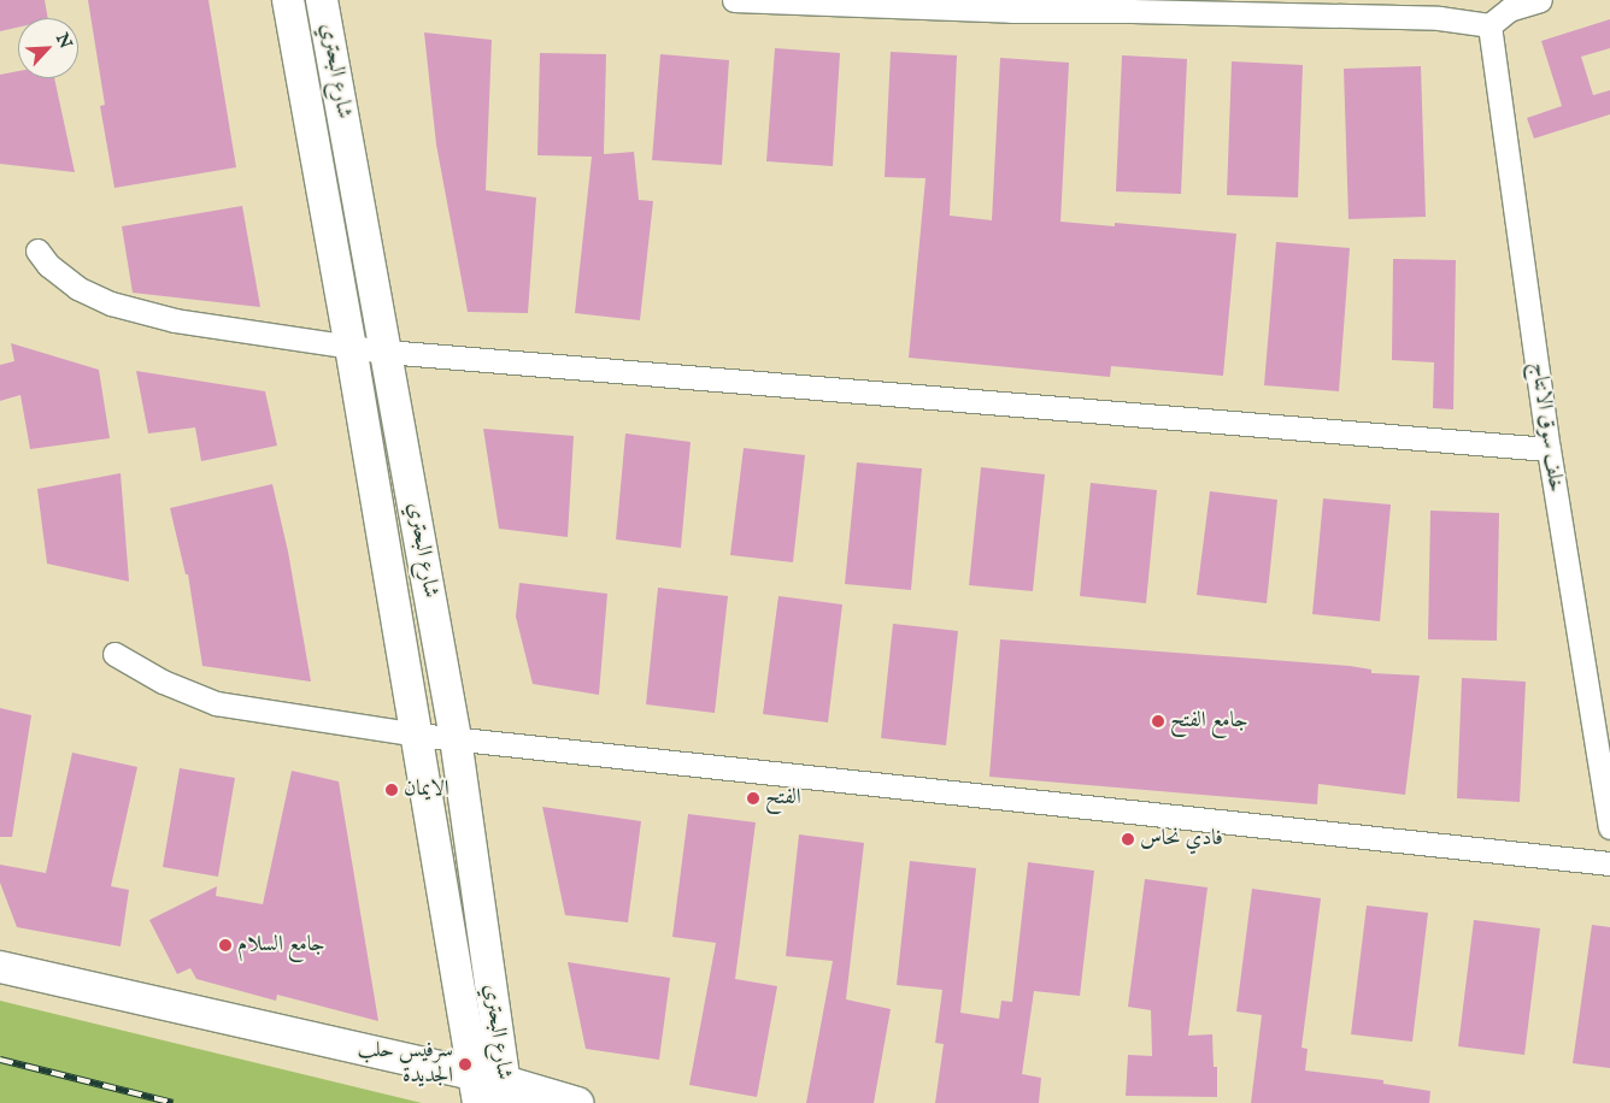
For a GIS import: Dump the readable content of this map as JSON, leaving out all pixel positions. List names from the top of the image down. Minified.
{"streets":{"main road":["شارع البحتري"],"street":["خلف سوق الانتاج"]},"places":["جامع الفتح","الايمان","الفتح","فادي نحاس","جامع السلام","سرفيس حلب الجديدة"],"north":"top right"}
